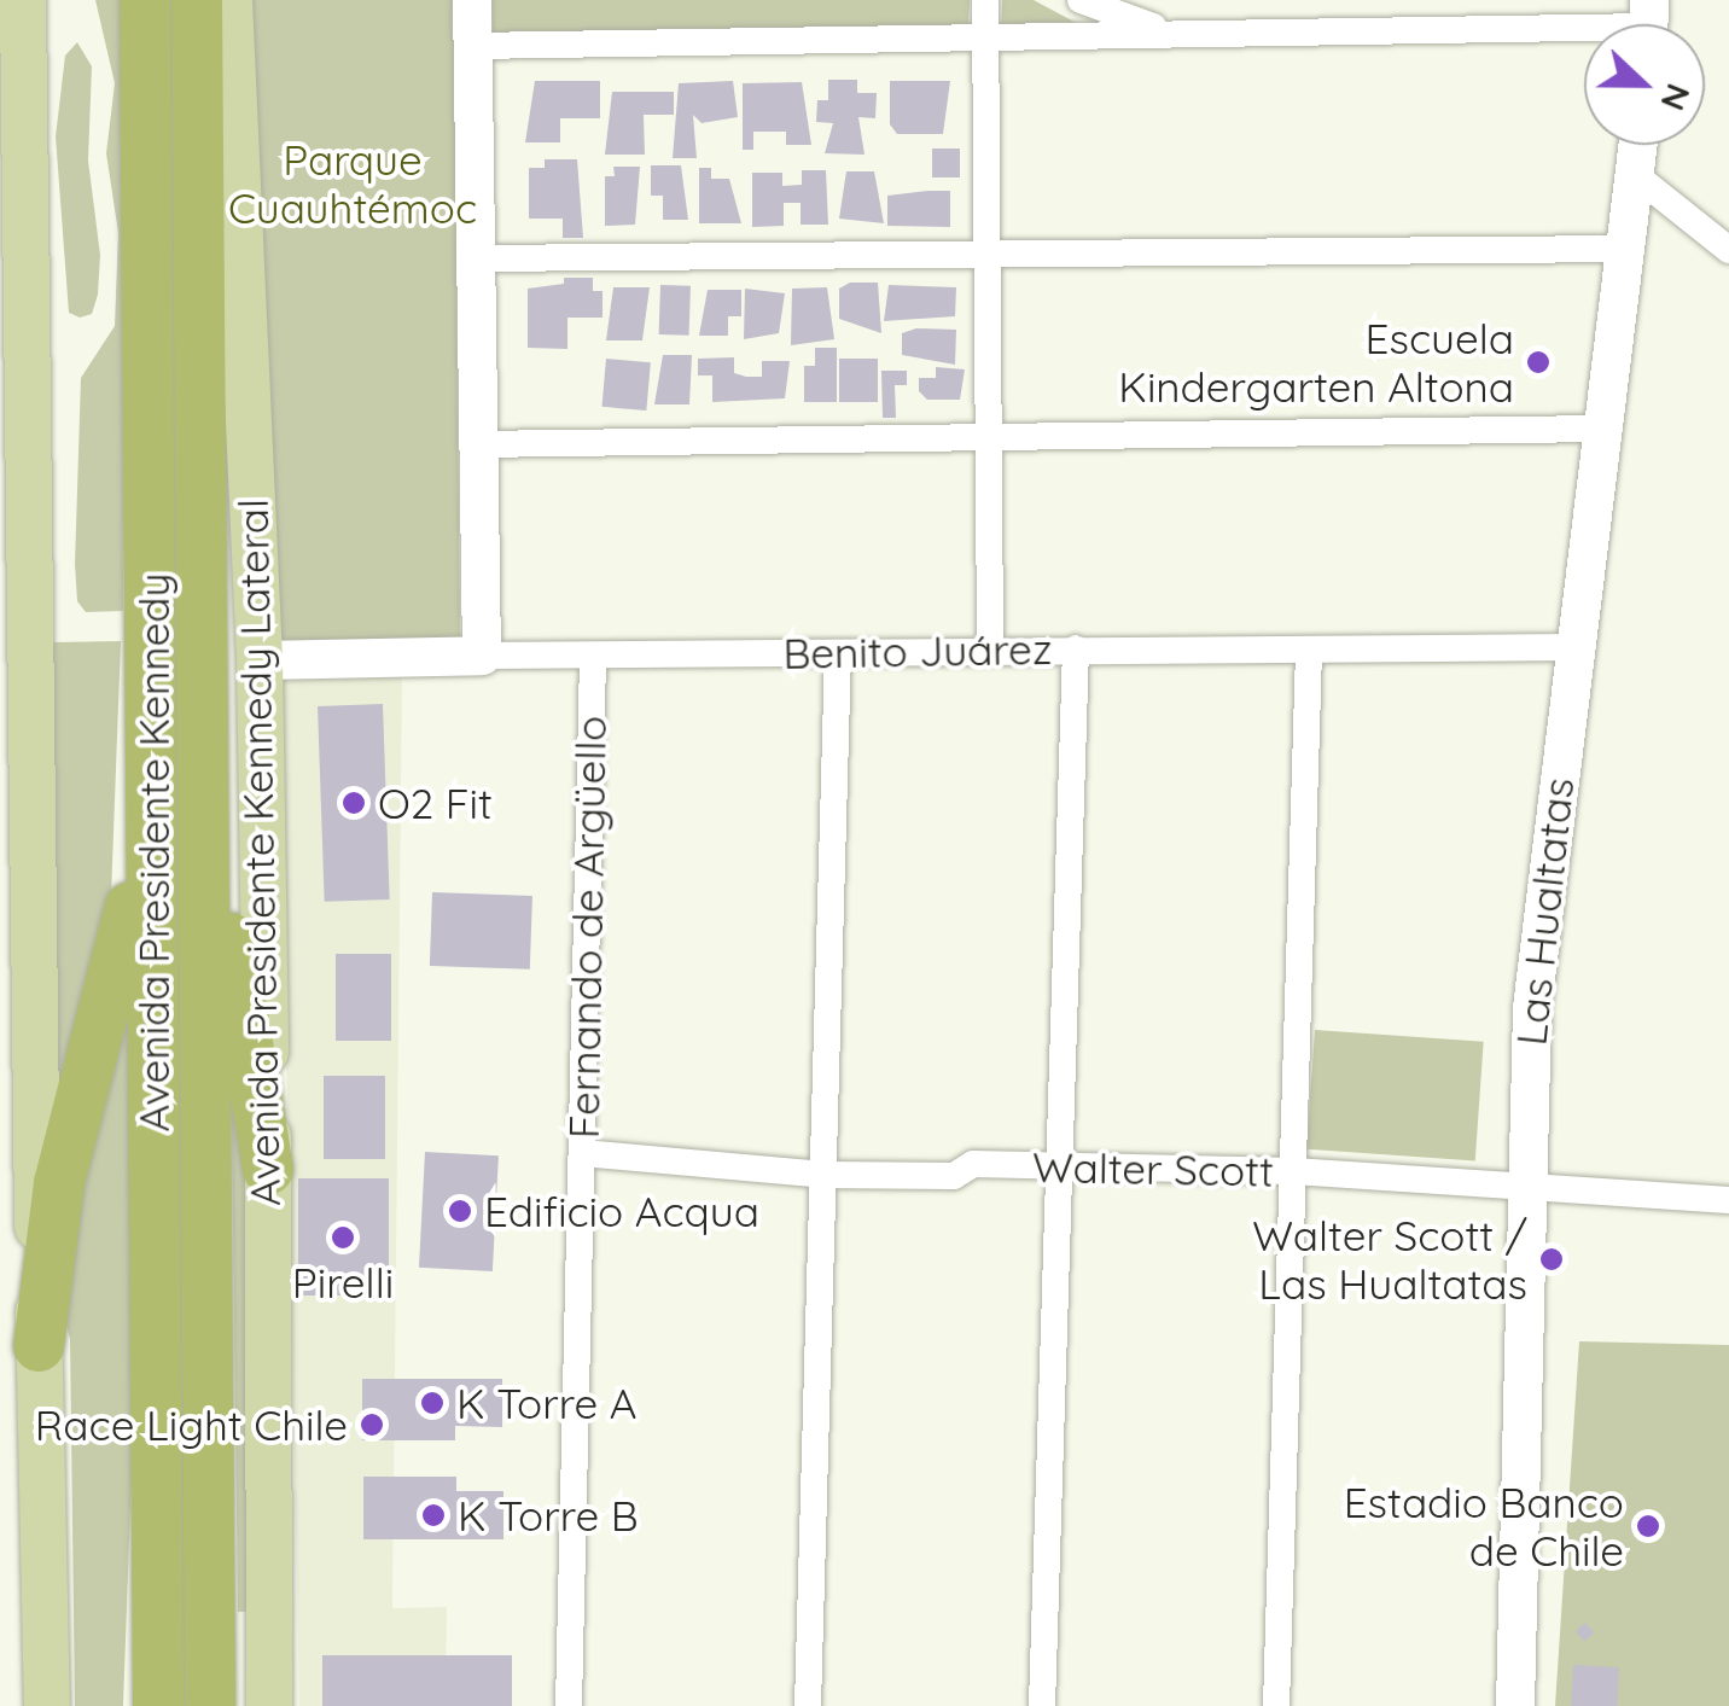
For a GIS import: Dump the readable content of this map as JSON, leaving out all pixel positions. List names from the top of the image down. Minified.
{"streets":{"highway":["Avenida Presidente Kennedy"],"main road":["Avenida Presidente Kennedy Lateral"],"street":["Benito Juárez","Las Hualtatas","Fernando de Argüello","Walter Scott"]},"crossings":[["Benito Juárez","Avenida Presidente Kennedy Lateral"],["Benito Juárez","Las Hualtatas"],["Benito Juárez","Fernando de Argüello"],["Las Hualtatas","Walter Scott"],["Fernando de Argüello","Walter Scott"]],"parks":["Parque Cuauhtémoc"],"places":["Escuela Kindergarten Altona","O2 Fit","Edificio Acqua","Pirelli","Walter Scott / Las Hualtatas","K Torre A","Race Light Chile","K Torre B","Estadio Banco de Chile"],"north":"right"}
